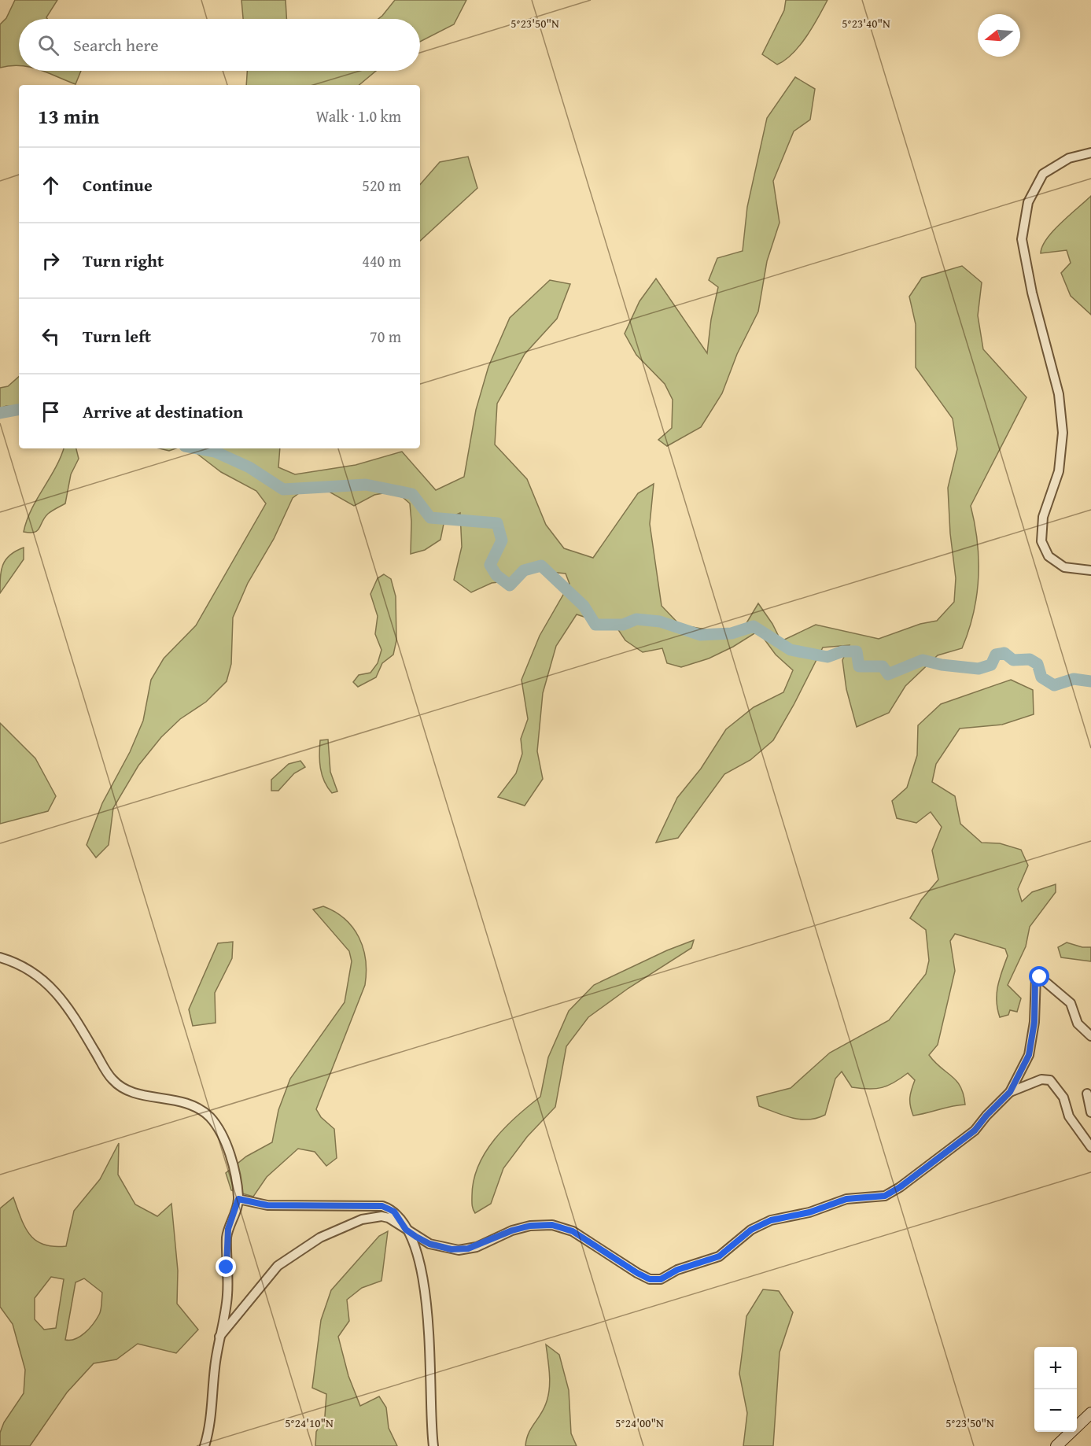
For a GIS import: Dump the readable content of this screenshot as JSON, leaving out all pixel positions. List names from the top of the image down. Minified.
{"north":"left","page":{"search":"Search here","heading":["13 min","Walk · 1.0 km"],"list":[["Continue","520 m"],["Turn right","440 m"],["Turn left","70 m"],"Arrive at destination"],"map_buttons":["+","−"]},"coordinates":["5°23'50\"N","5°23'40\"N","5°24'10\"N","5°24'00\"N"]}
